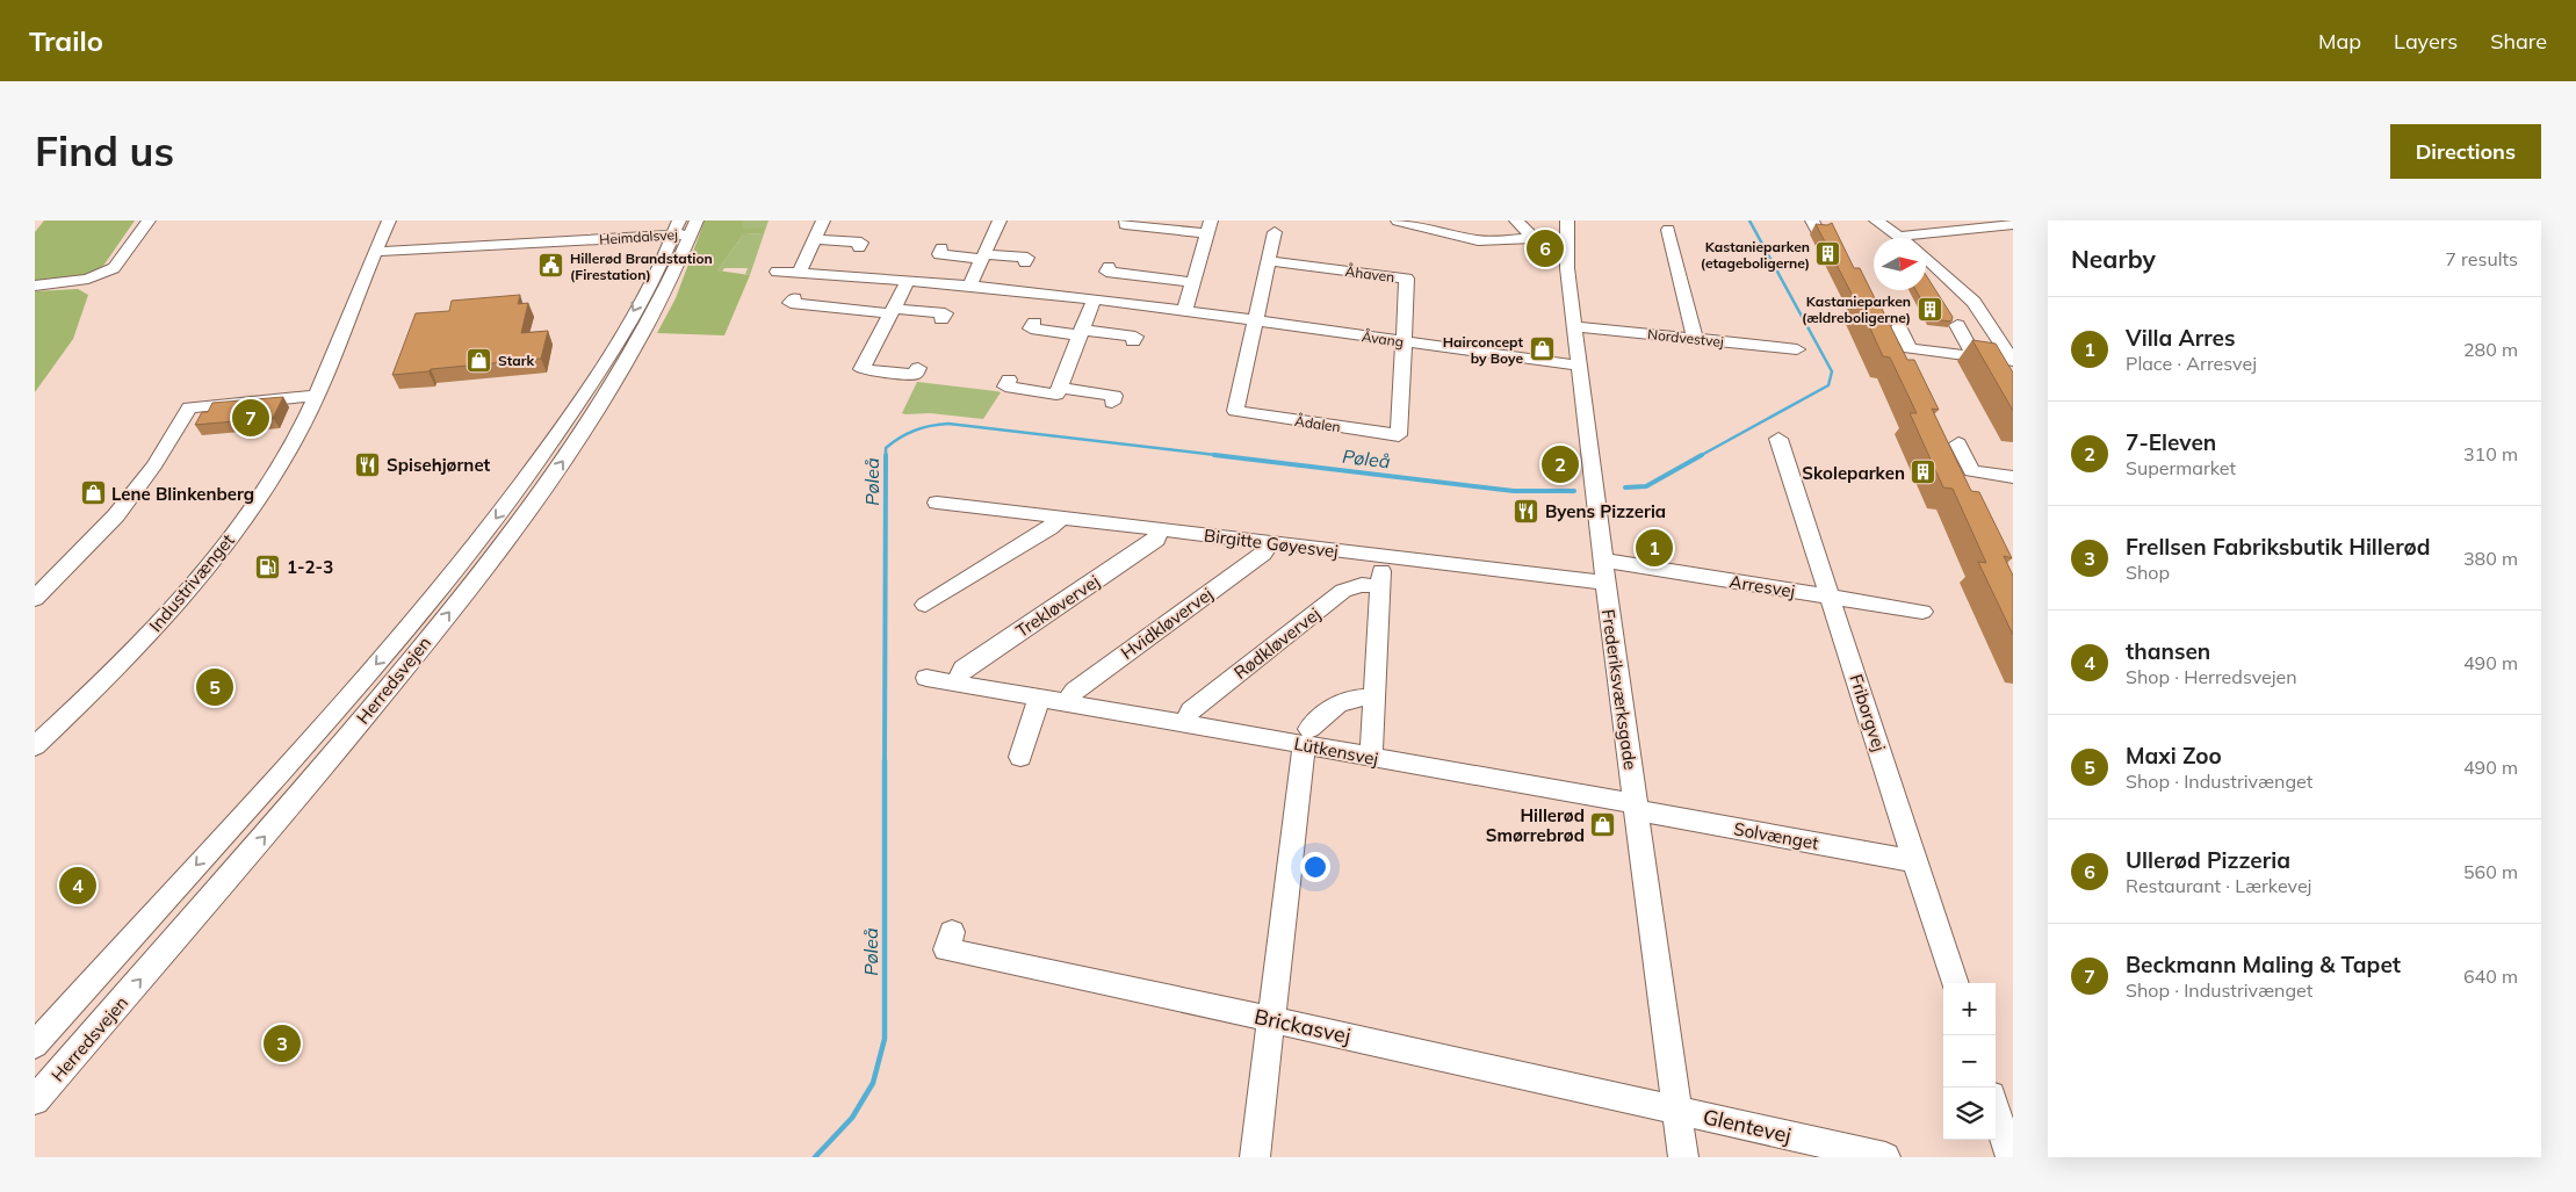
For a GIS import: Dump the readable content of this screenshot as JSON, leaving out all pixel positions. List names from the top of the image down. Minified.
{"streets":{"street":["Heimdalsvej","Åhaven","Nordvestvej","Åvang","Ådalen","Birgitte Gøyesvej","Industrivænget","Arresvej","Trekløvervej","Hvidkløvervej","Rødkløvervej","Herredsvejen","Frederiksværksgade","Friborgvej","Lütkensvej","Solvænget","Brickasvej","Glentevej"]},"crossings":[["Heimdalsvej","Industrivænget"],["Heimdalsvej","Herredsvejen"],["Åhaven","Åvang"],["Åhaven","Ådalen"],["Nordvestvej","Frederiksværksgade"],["Åvang","Ådalen"],["Åvang","Frederiksværksgade"],["Birgitte Gøyesvej","Trekløvervej"],["Birgitte Gøyesvej","Hvidkløvervej"],["Birgitte Gøyesvej","Frederiksværksgade"],["Arresvej","Frederiksværksgade"],["Arresvej","Friborgvej"],["Trekløvervej","Lütkensvej"],["Hvidkløvervej","Lütkensvej"],["Rødkløvervej","Lütkensvej"],["Frederiksværksgade","Lütkensvej"],["Frederiksværksgade","Solvænget"],["Frederiksværksgade","Brickasvej"],["Frederiksværksgade","Glentevej"],["Friborgvej","Solvænget"],["Lütkensvej","Solvænget"],["Brickasvej","Glentevej"]],"water":["Pøleå"],"places":{"building":["Kastanieparken (etageboligerne)","Kastanieparken (ældreboligerne)","Skoleparken"],"public building":["Hillerød Brandstation (Firestation)"],"shop":["Hairconcept by Boye","Stark","Lene Blinkenberg","Hillerød Smørrebrød"],"restaurant":["Spisehjørnet","Byens Pizzeria"],"fuel station":["1-2-3"]},"north":"right","page":{"header":"Trailo","nav":["Map","Layers","Share"],"buttons":"Directions","title":"Find us","heading":["Nearby","7 results"],"pins":["6","7","2","1","5","4","3"],"list":[{"mark":"1","name":"Villa Arres","note":"Place · Arresvej","value":"280 m"},{"mark":"2","name":"7-Eleven","note":"Supermarket","value":"310 m"},{"mark":"3","name":"Frellsen Fabriksbutik Hillerød","note":"Shop","value":"380 m"},{"mark":"4","name":"thansen","note":"Shop · Herredsvejen","value":"490 m"},{"mark":"5","name":"Maxi Zoo","note":"Shop · Industrivænget","value":"490 m"},{"mark":"6","name":"Ullerød Pizzeria","note":"Restaurant · Lærkevej","value":"560 m"},{"mark":"7","name":"Beckmann Maling & Tapet","note":"Shop · Industrivænget","value":"640 m"}],"map_buttons":["+","−"]}}
